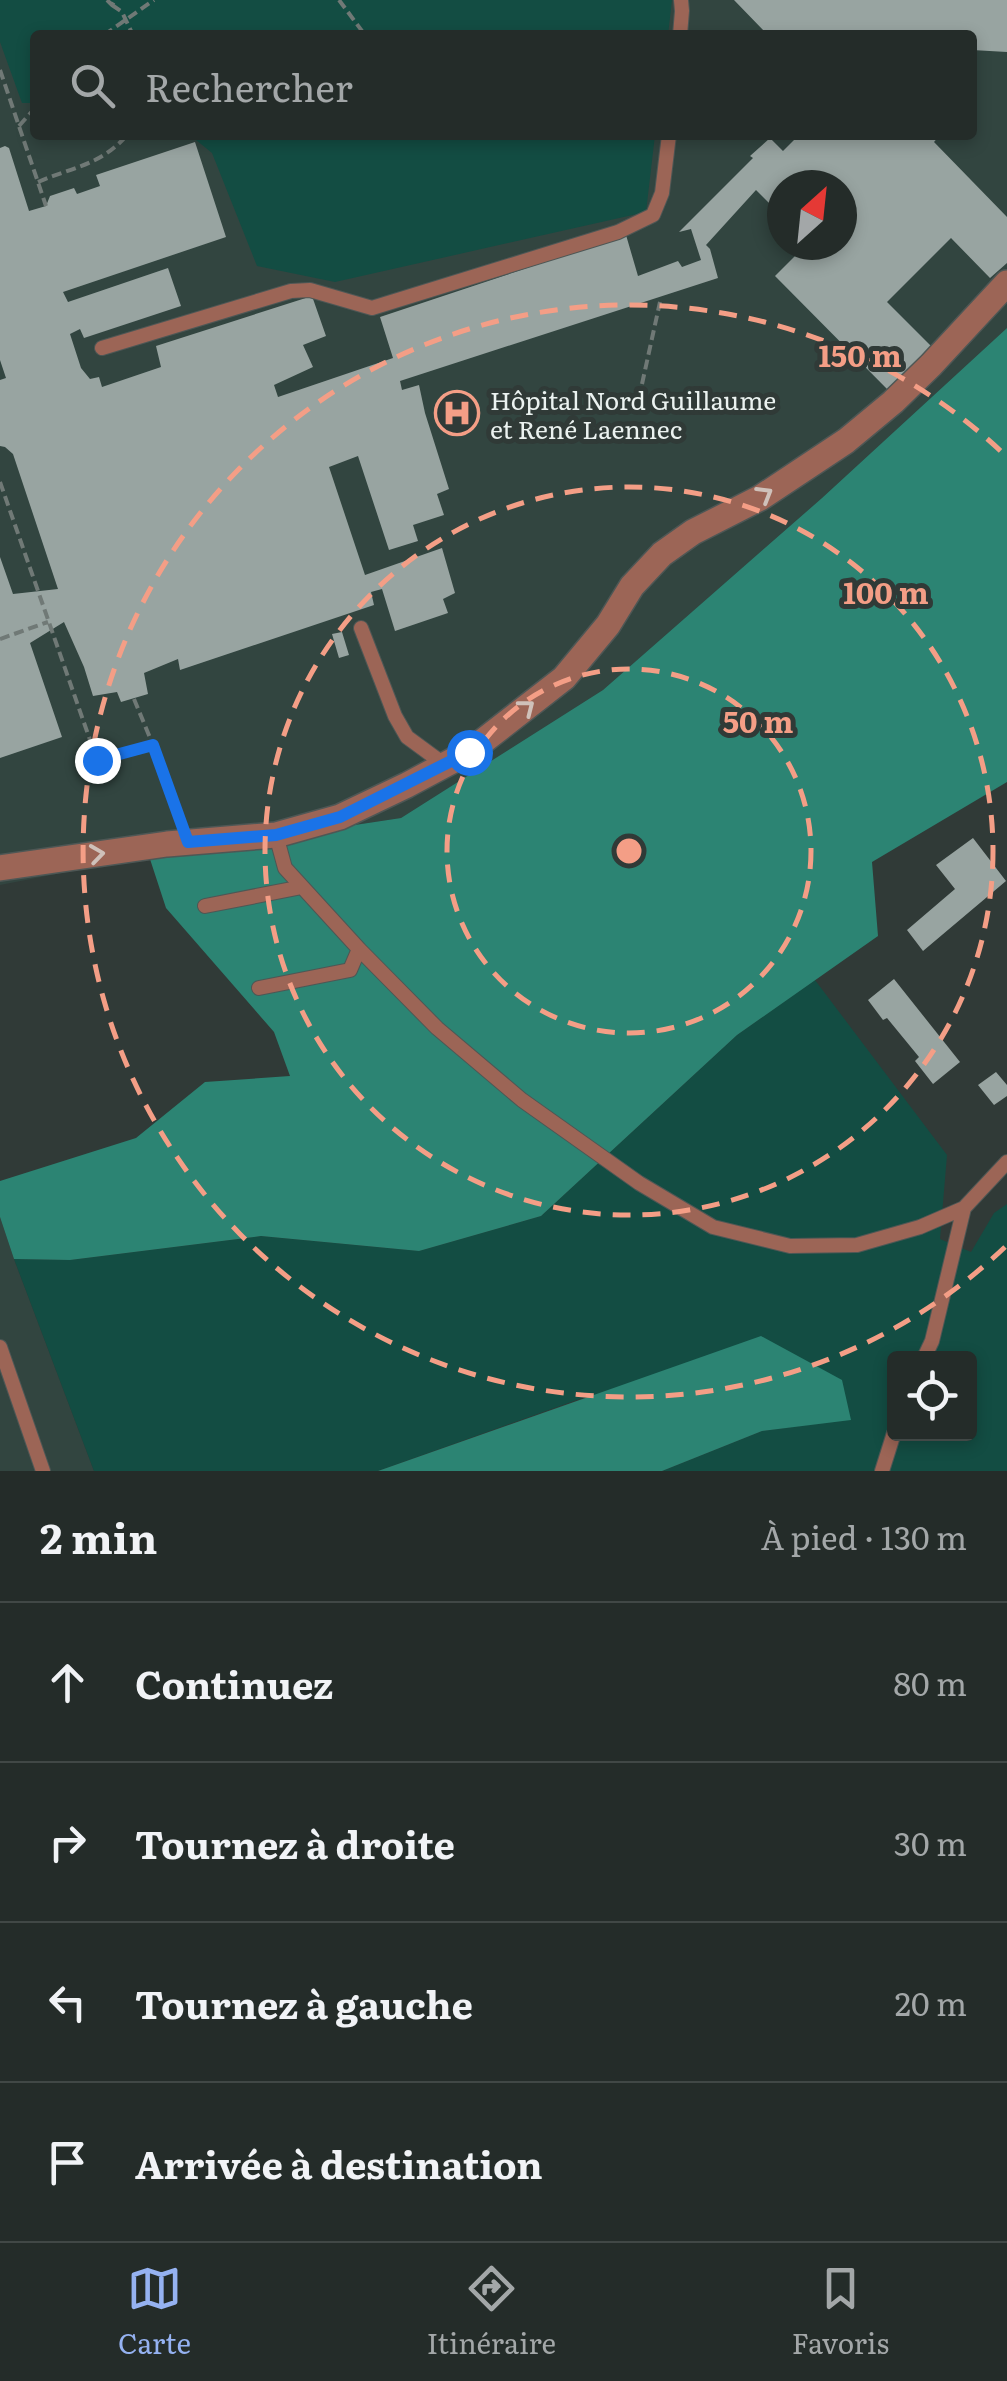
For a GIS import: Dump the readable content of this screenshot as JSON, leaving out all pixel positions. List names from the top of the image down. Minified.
{"places":{"hospital":["Hôpital Nord Guillaume et René Laennec"]},"north":"top right","page":{"search":"Rechercher","heading":["2 min","À pied · 130 m"],"list":[["Continuez","80 m"],["Tournez à droite","30 m"],["Tournez à gauche","20 m"],"Arrivée à destination"],"nav":["Carte","Itinéraire","Favoris"]},"rings":["150 m","100 m","50 m"]}
